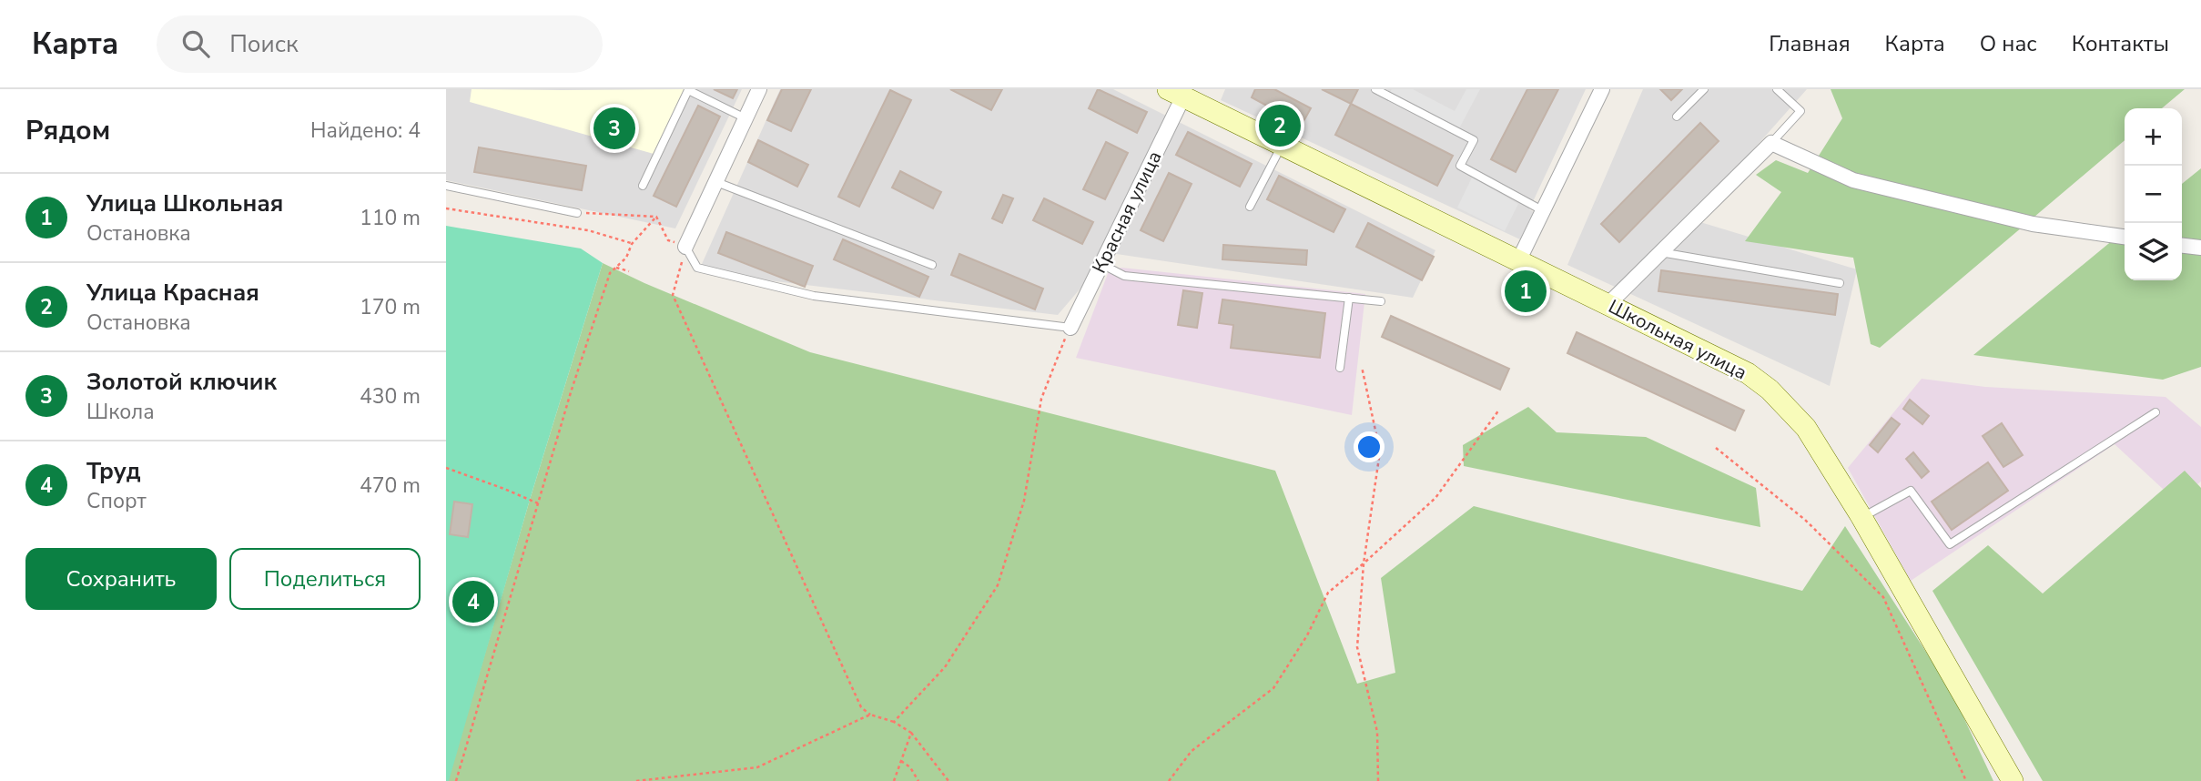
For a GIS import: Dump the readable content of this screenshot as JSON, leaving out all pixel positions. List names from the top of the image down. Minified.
{"streets":{"street":["Красная улица","Школьная улица"]},"crossings":[["Красная улица","Школьная улица"]],"page":{"header":"Карта","search":"Поиск","nav":["Главная","Карта","О нас","Контакты"],"heading":["Рядом","Найдено: 4"],"pins":["2","3","1","4"],"map_buttons":["+","−"],"list":[{"mark":"1","name":"Улица Школьная","note":"Остановка","value":"110 m"},{"mark":"2","name":"Улица Красная","note":"Остановка","value":"170 m"},{"mark":"3","name":"Золотой ключик","note":"Школа","value":"430 m"},{"mark":"4","name":"Труд","note":"Спорт","value":"470 m"}],"buttons":["Сохранить","Поделиться"]}}
